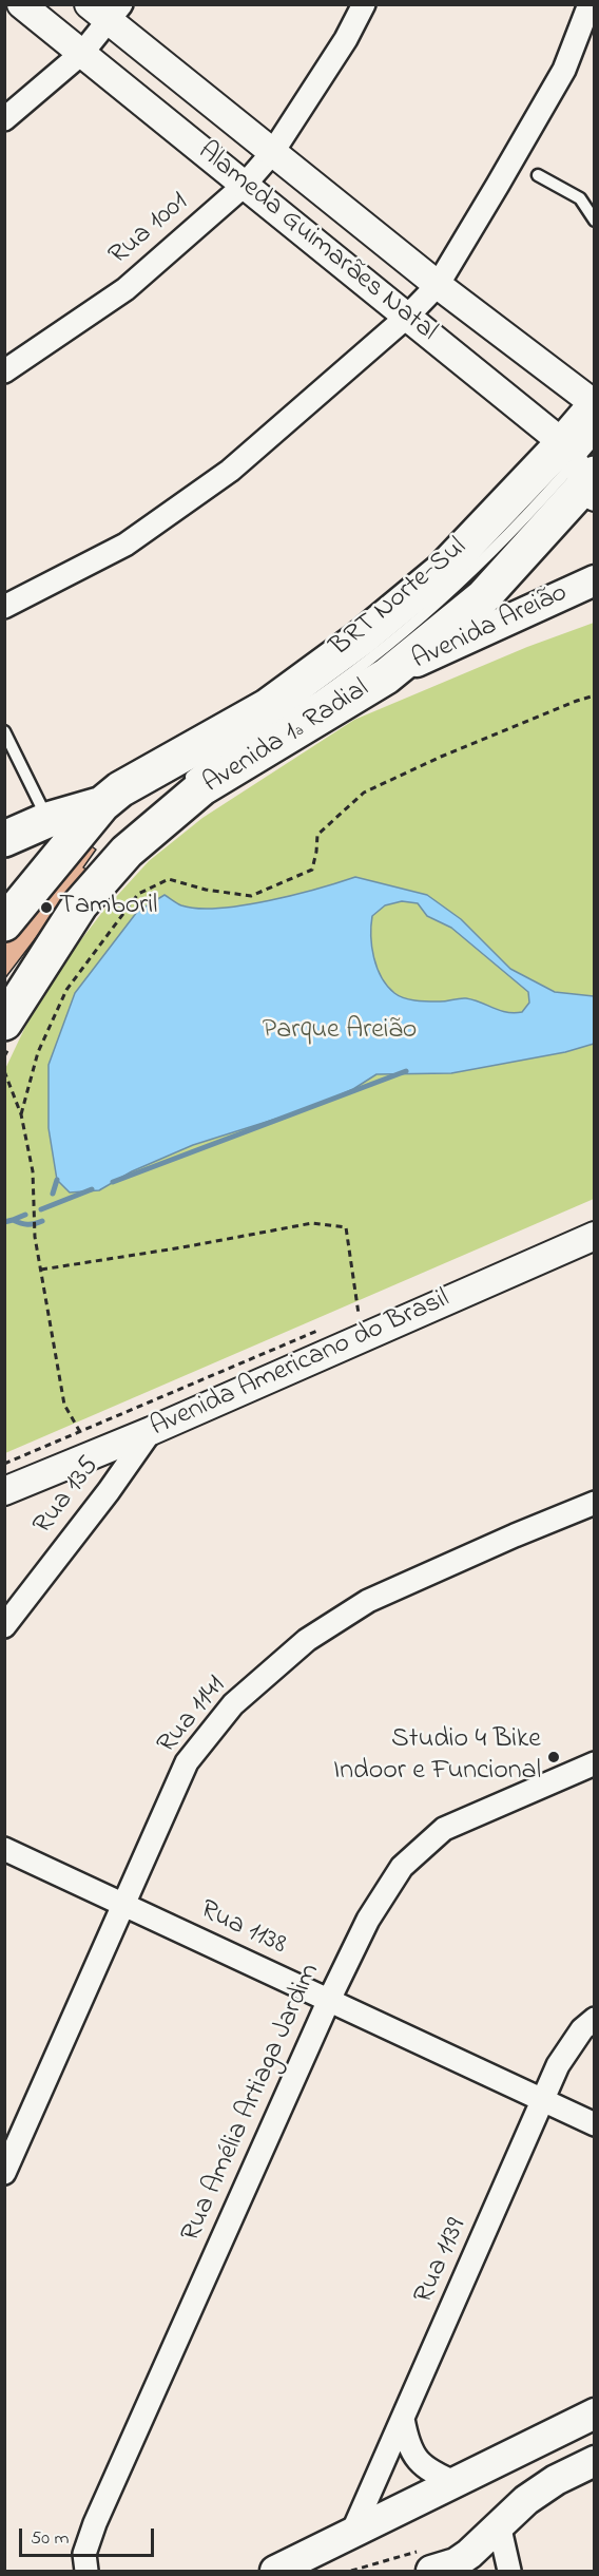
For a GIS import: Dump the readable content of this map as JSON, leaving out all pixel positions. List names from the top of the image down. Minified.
{"streets":{"main road":["Avenida Areião","Avenida 1ª Radial"],"street":["Rua 1001","Alameda Guimarães Natal","Avenida Americano do Brasil","Rua 135","Rua 1141","Rua 1138","Rua Amélia Artiaga Jardim","Rua 1139"],"lane":["BRT Norte-Sul"]},"crossings":[["Rua 1001","Alameda Guimarães Natal"],["Alameda Guimarães Natal","BRT Norte-Sul"],["Alameda Guimarães Natal","Avenida 1ª Radial"],["BRT Norte-Sul","Avenida 1ª Radial"],["Avenida Areião","Avenida 1ª Radial"],["Avenida Americano do Brasil","Rua 135"],["Rua 1141","Rua 1138"],["Rua 1138","Rua Amélia Artiaga Jardim"],["Rua 1138","Rua 1139"]],"parks":["Parque Areião"],"places":["Tamboril","Studio 4 Bike Indoor e Funcional"],"scale_bar":"50 m"}
